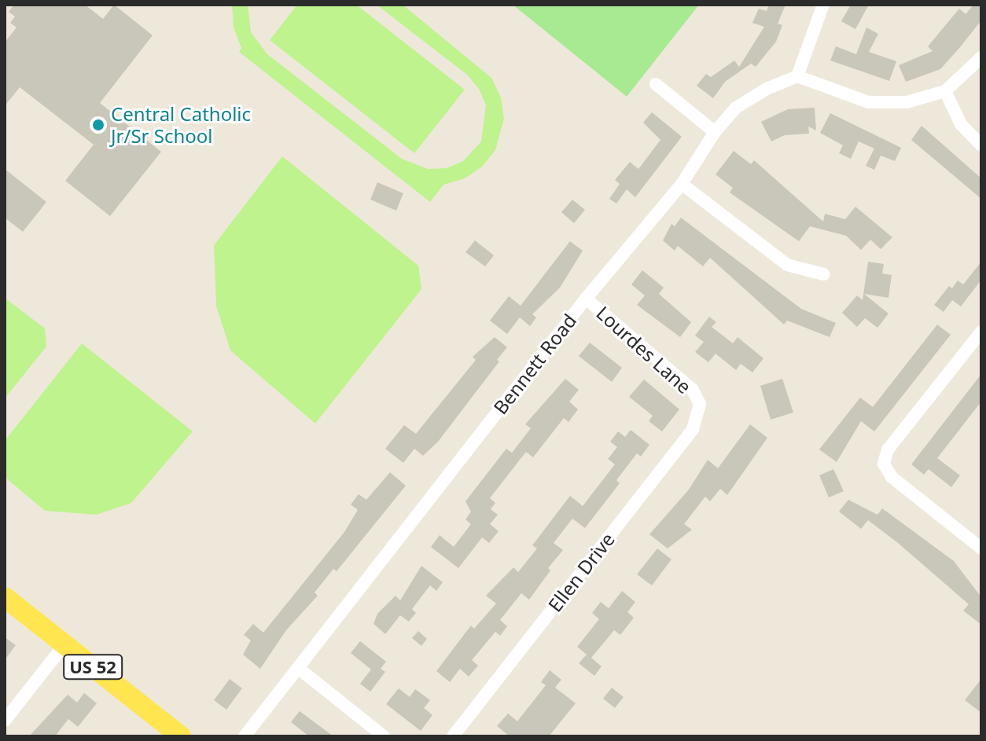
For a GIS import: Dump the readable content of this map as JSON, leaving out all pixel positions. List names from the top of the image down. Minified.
{"streets":{"main road":["US 52"],"street":["Lourdes Lane","Bennett Road","Ellen Drive"]},"crossings":[["Lourdes Lane","Bennett Road"],["Lourdes Lane","Ellen Drive"]],"places":["Central Catholic Jr/Sr School"]}
